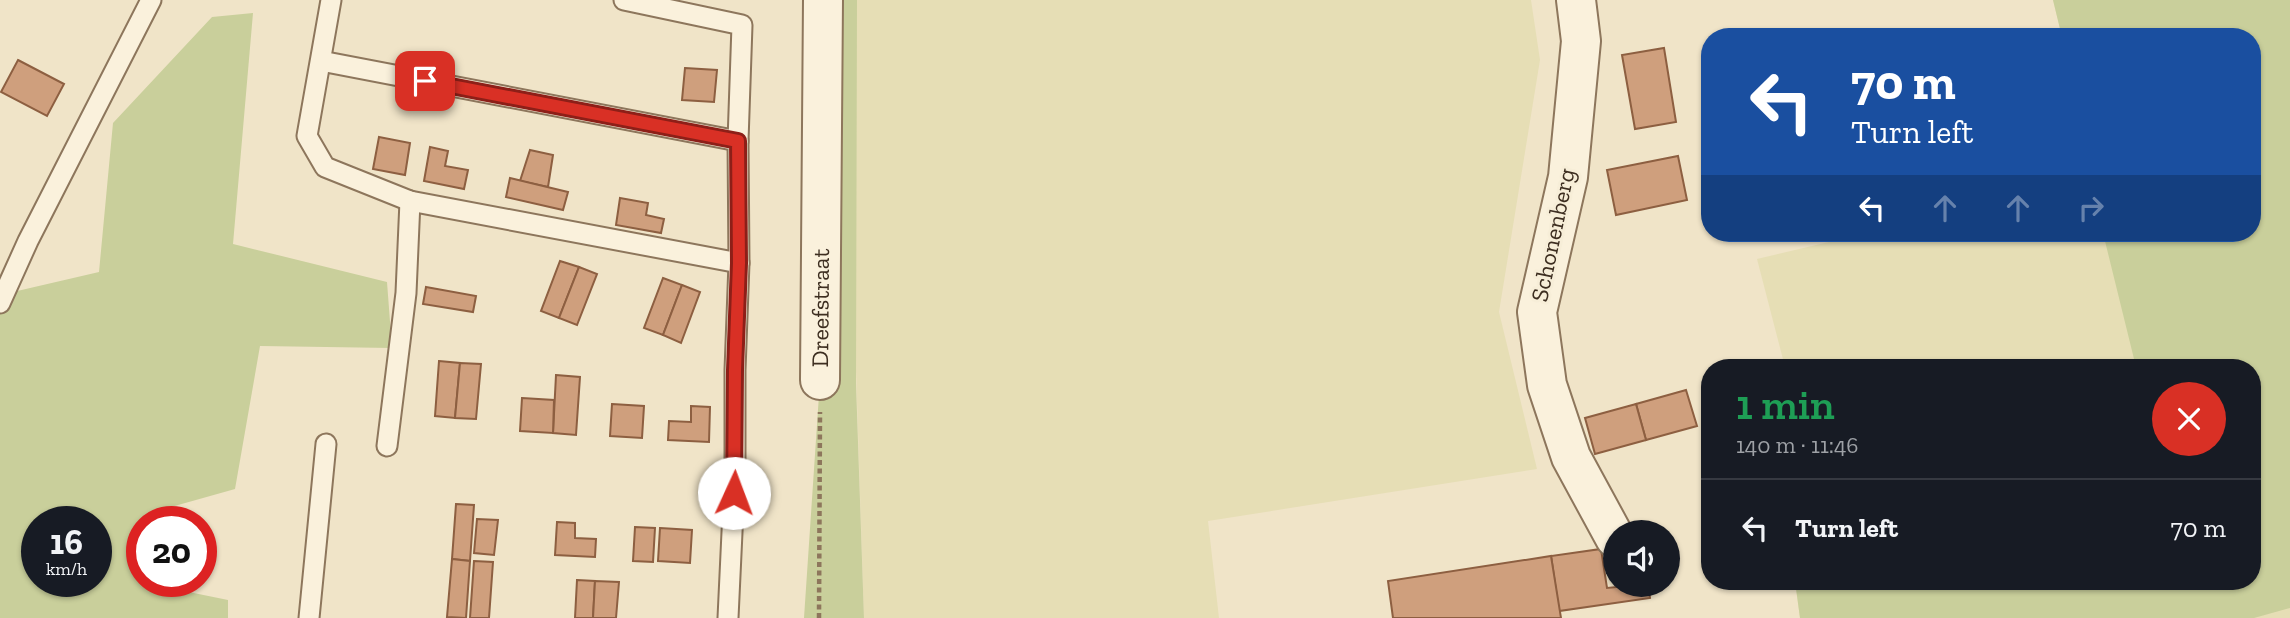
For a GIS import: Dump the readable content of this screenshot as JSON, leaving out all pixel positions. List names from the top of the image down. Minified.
{"streets":{"street":["Schonenberg","Dreefstraat"]},"page":{"turn":["70 m","Turn left"],"heading":["1 min","140 m · 11:46"],"list":[{"name":"Turn left","value":"70 m"}],"speed":"16 km/h","limit":"20"}}
